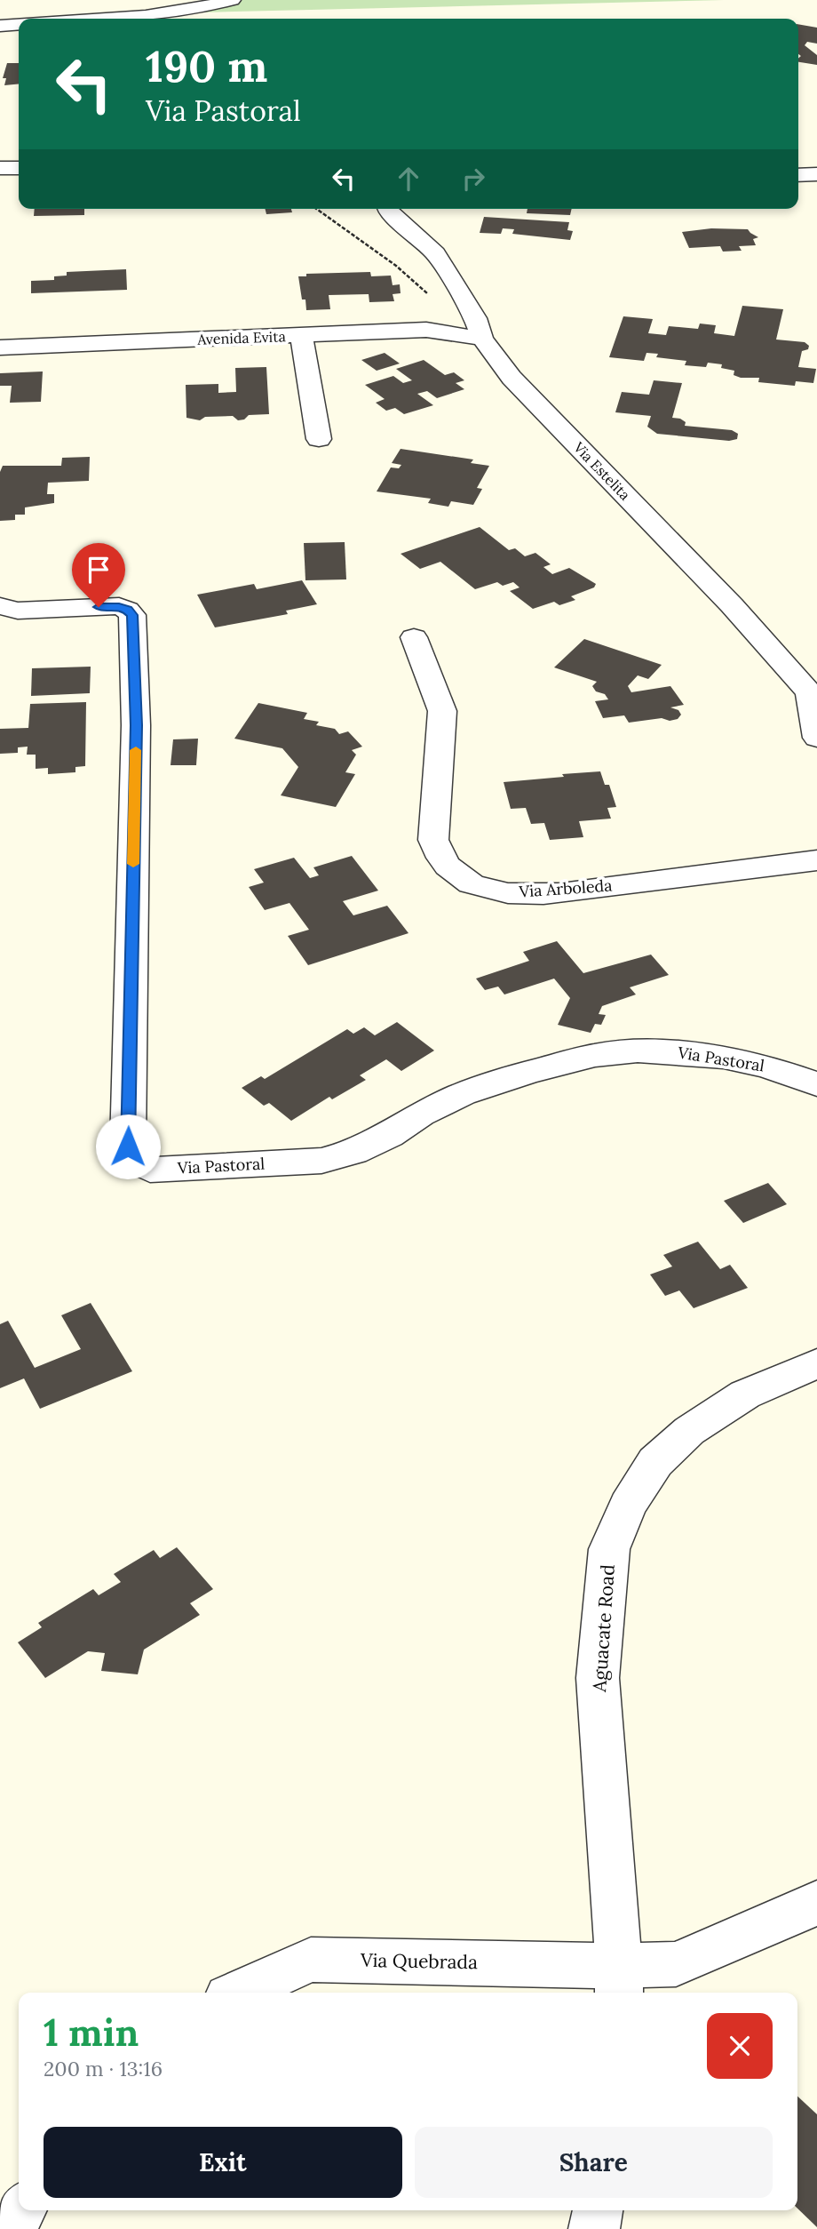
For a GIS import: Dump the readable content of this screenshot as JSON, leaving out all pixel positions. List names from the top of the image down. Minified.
{"streets":{"street":["Avenida Evita","Via Estelita","Via Arboleda","Via Pastoral","Aguacate Road","Via Quebrada"]},"crossings":[["Avenida Evita","Via Estelita"],["Aguacate Road","Via Quebrada"]],"page":{"turn":["190 m","Via Pastoral"],"heading":["1 min","200 m · 13:16"],"buttons":["Exit","Share"]}}
